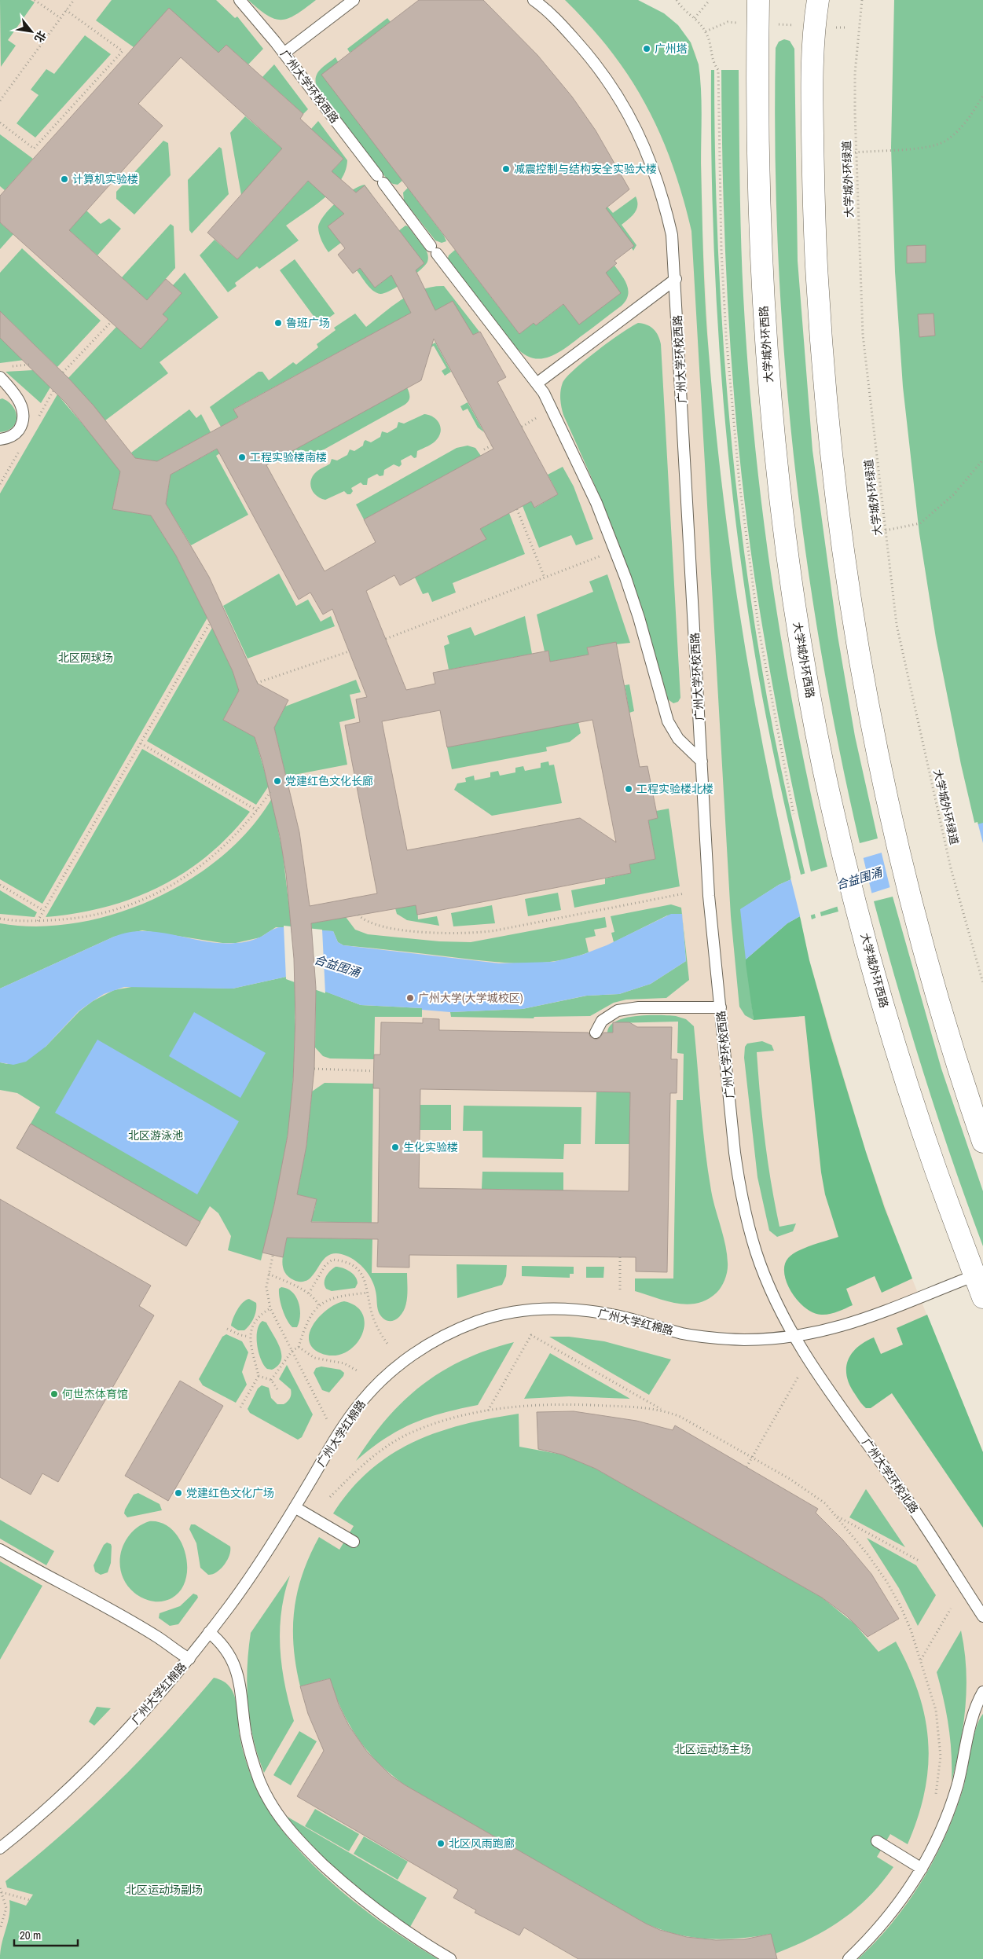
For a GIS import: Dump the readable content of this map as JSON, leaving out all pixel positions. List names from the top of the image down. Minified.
{"streets":{"main road":["大学城外环西路"],"lane":["广州大学环校西路","广州大学红棉路","广州大学环校北路"],"path":["大学城外环绿道"]},"crossings":[["广州大学环校西路","广州大学红棉路"],["广州大学环校西路","广州大学环校北路"],["大学城外环西路","广州大学红棉路"],["广州大学红棉路","广州大学环校北路"]],"water":["合益围涌"],"parks":["北区网球场","北区游泳池","北区运动场主场","北区运动场副场"],"places":["广州塔","减震控制与结构安全实验大楼","计算机实验楼","鲁班广场","工程实验楼南楼","党建红色文化长廊","工程实验楼北楼","广州大学(大学城校区)","生化实验楼","何世杰体育馆","党建红色文化广场","北区风雨跑廊"],"scale_bar":"20 m","north":"bottom right"}
